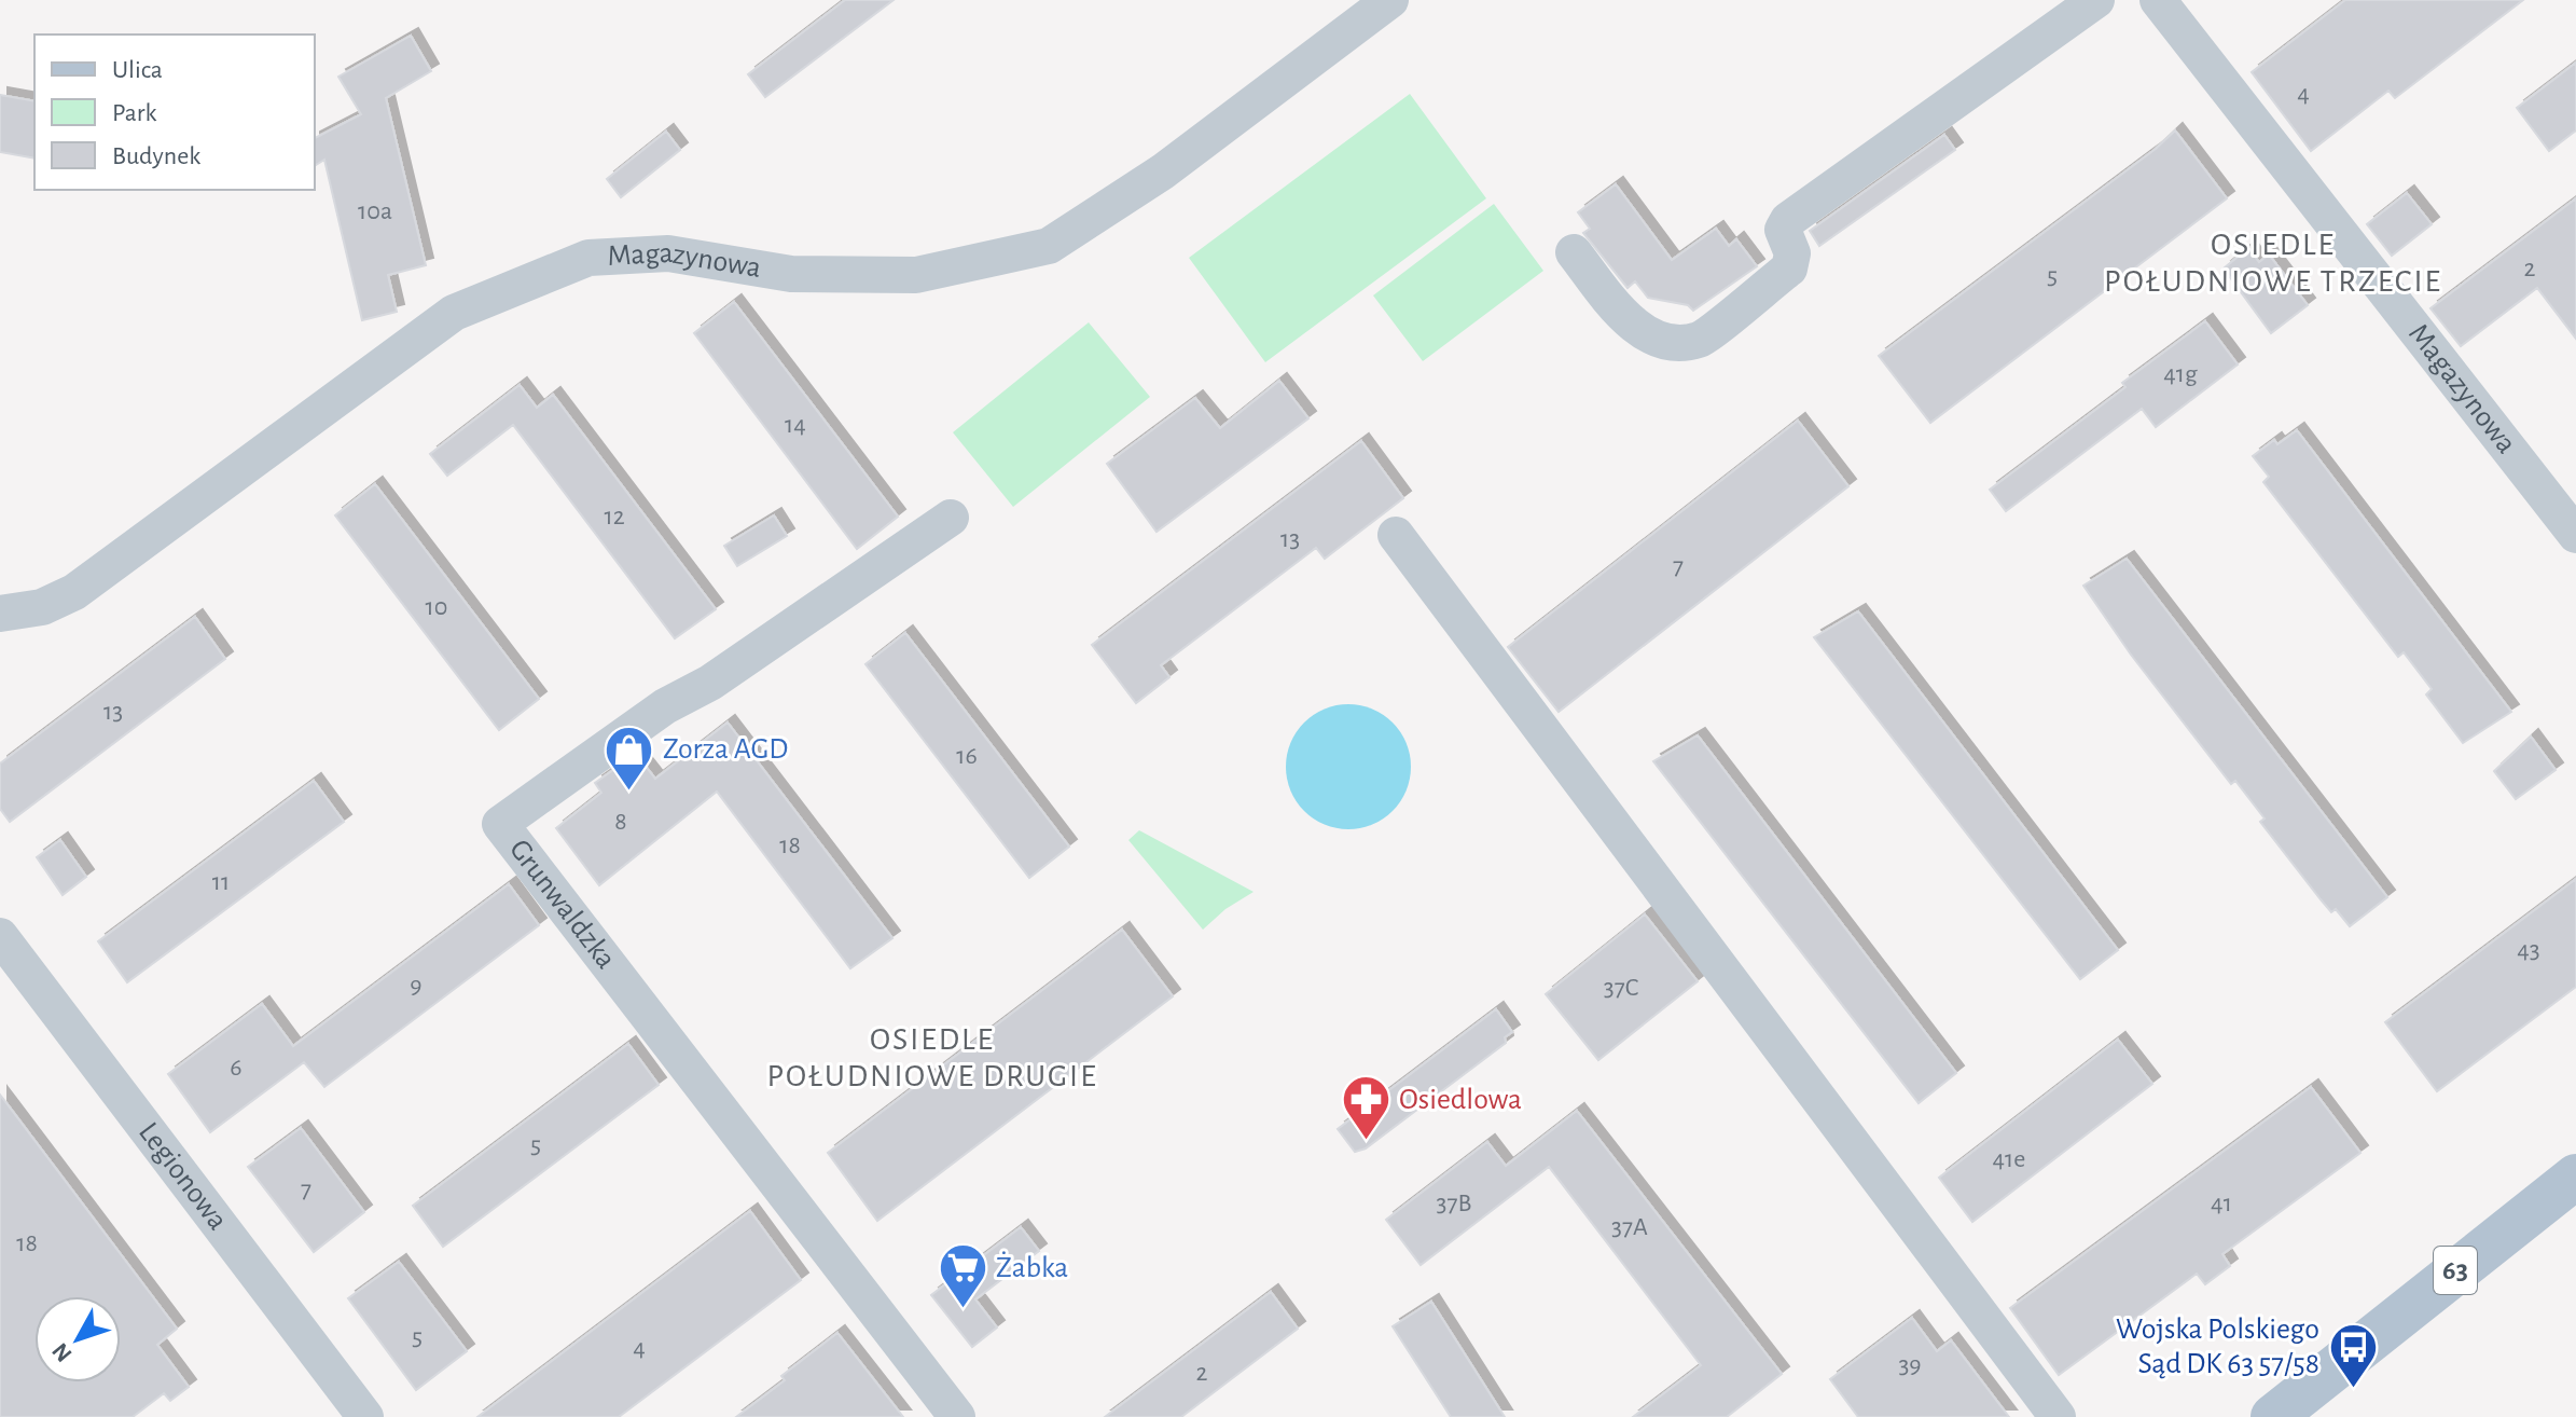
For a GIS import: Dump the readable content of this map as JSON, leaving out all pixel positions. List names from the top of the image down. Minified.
{"streets":{"main road":["63"],"street":["Magazynowa","Grunwaldzka","Legionowa"]},"districts":["OSIEDLE POŁUDNIOWE TRZECIE","OSIEDLE POŁUDNIOWE DRUGIE"],"places":{"shop":["Zorza AGD"],"pharmacy":["Osiedlowa"],"supermarket":["Żabka"],"bus stop":["Wojska Polskiego Sąd DK 63 57/58"]},"house_numbers":["4","10a","2","5","41g","14","12","13","7","10","13","16","8","18","11","43","9","37C","6","5","41e","7","37B","41","37A","18","5","4","39","2"],"legend":["Ulica","Park","Budynek"],"north":"bottom left"}
